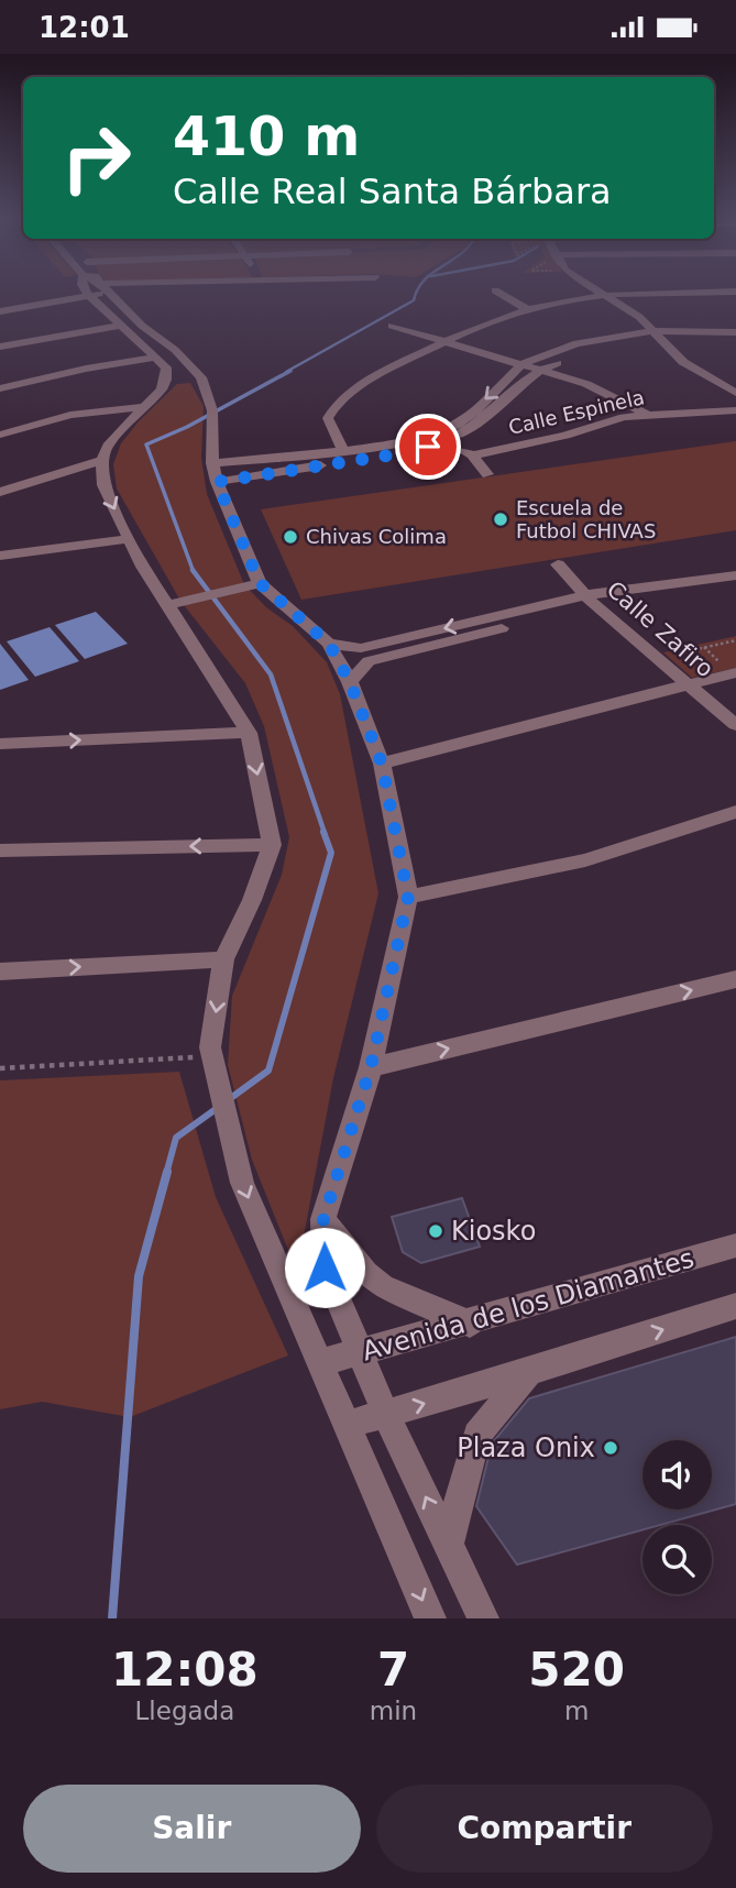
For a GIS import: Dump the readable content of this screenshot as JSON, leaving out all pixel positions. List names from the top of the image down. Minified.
{"streets":{"street":["Calle Espinela","Calle Zafiro","Avenida de los Diamantes"]},"places":["Escuela de Futbol CHIVAS","Chivas Colima","Kiosko","Plaza Onix"],"page":{"status":"12:01","turn":["410 m","Calle Real Santa Bárbara"],"eta":["12:08","Llegada","7","min","520","m"],"buttons":["Salir","Compartir"]}}
